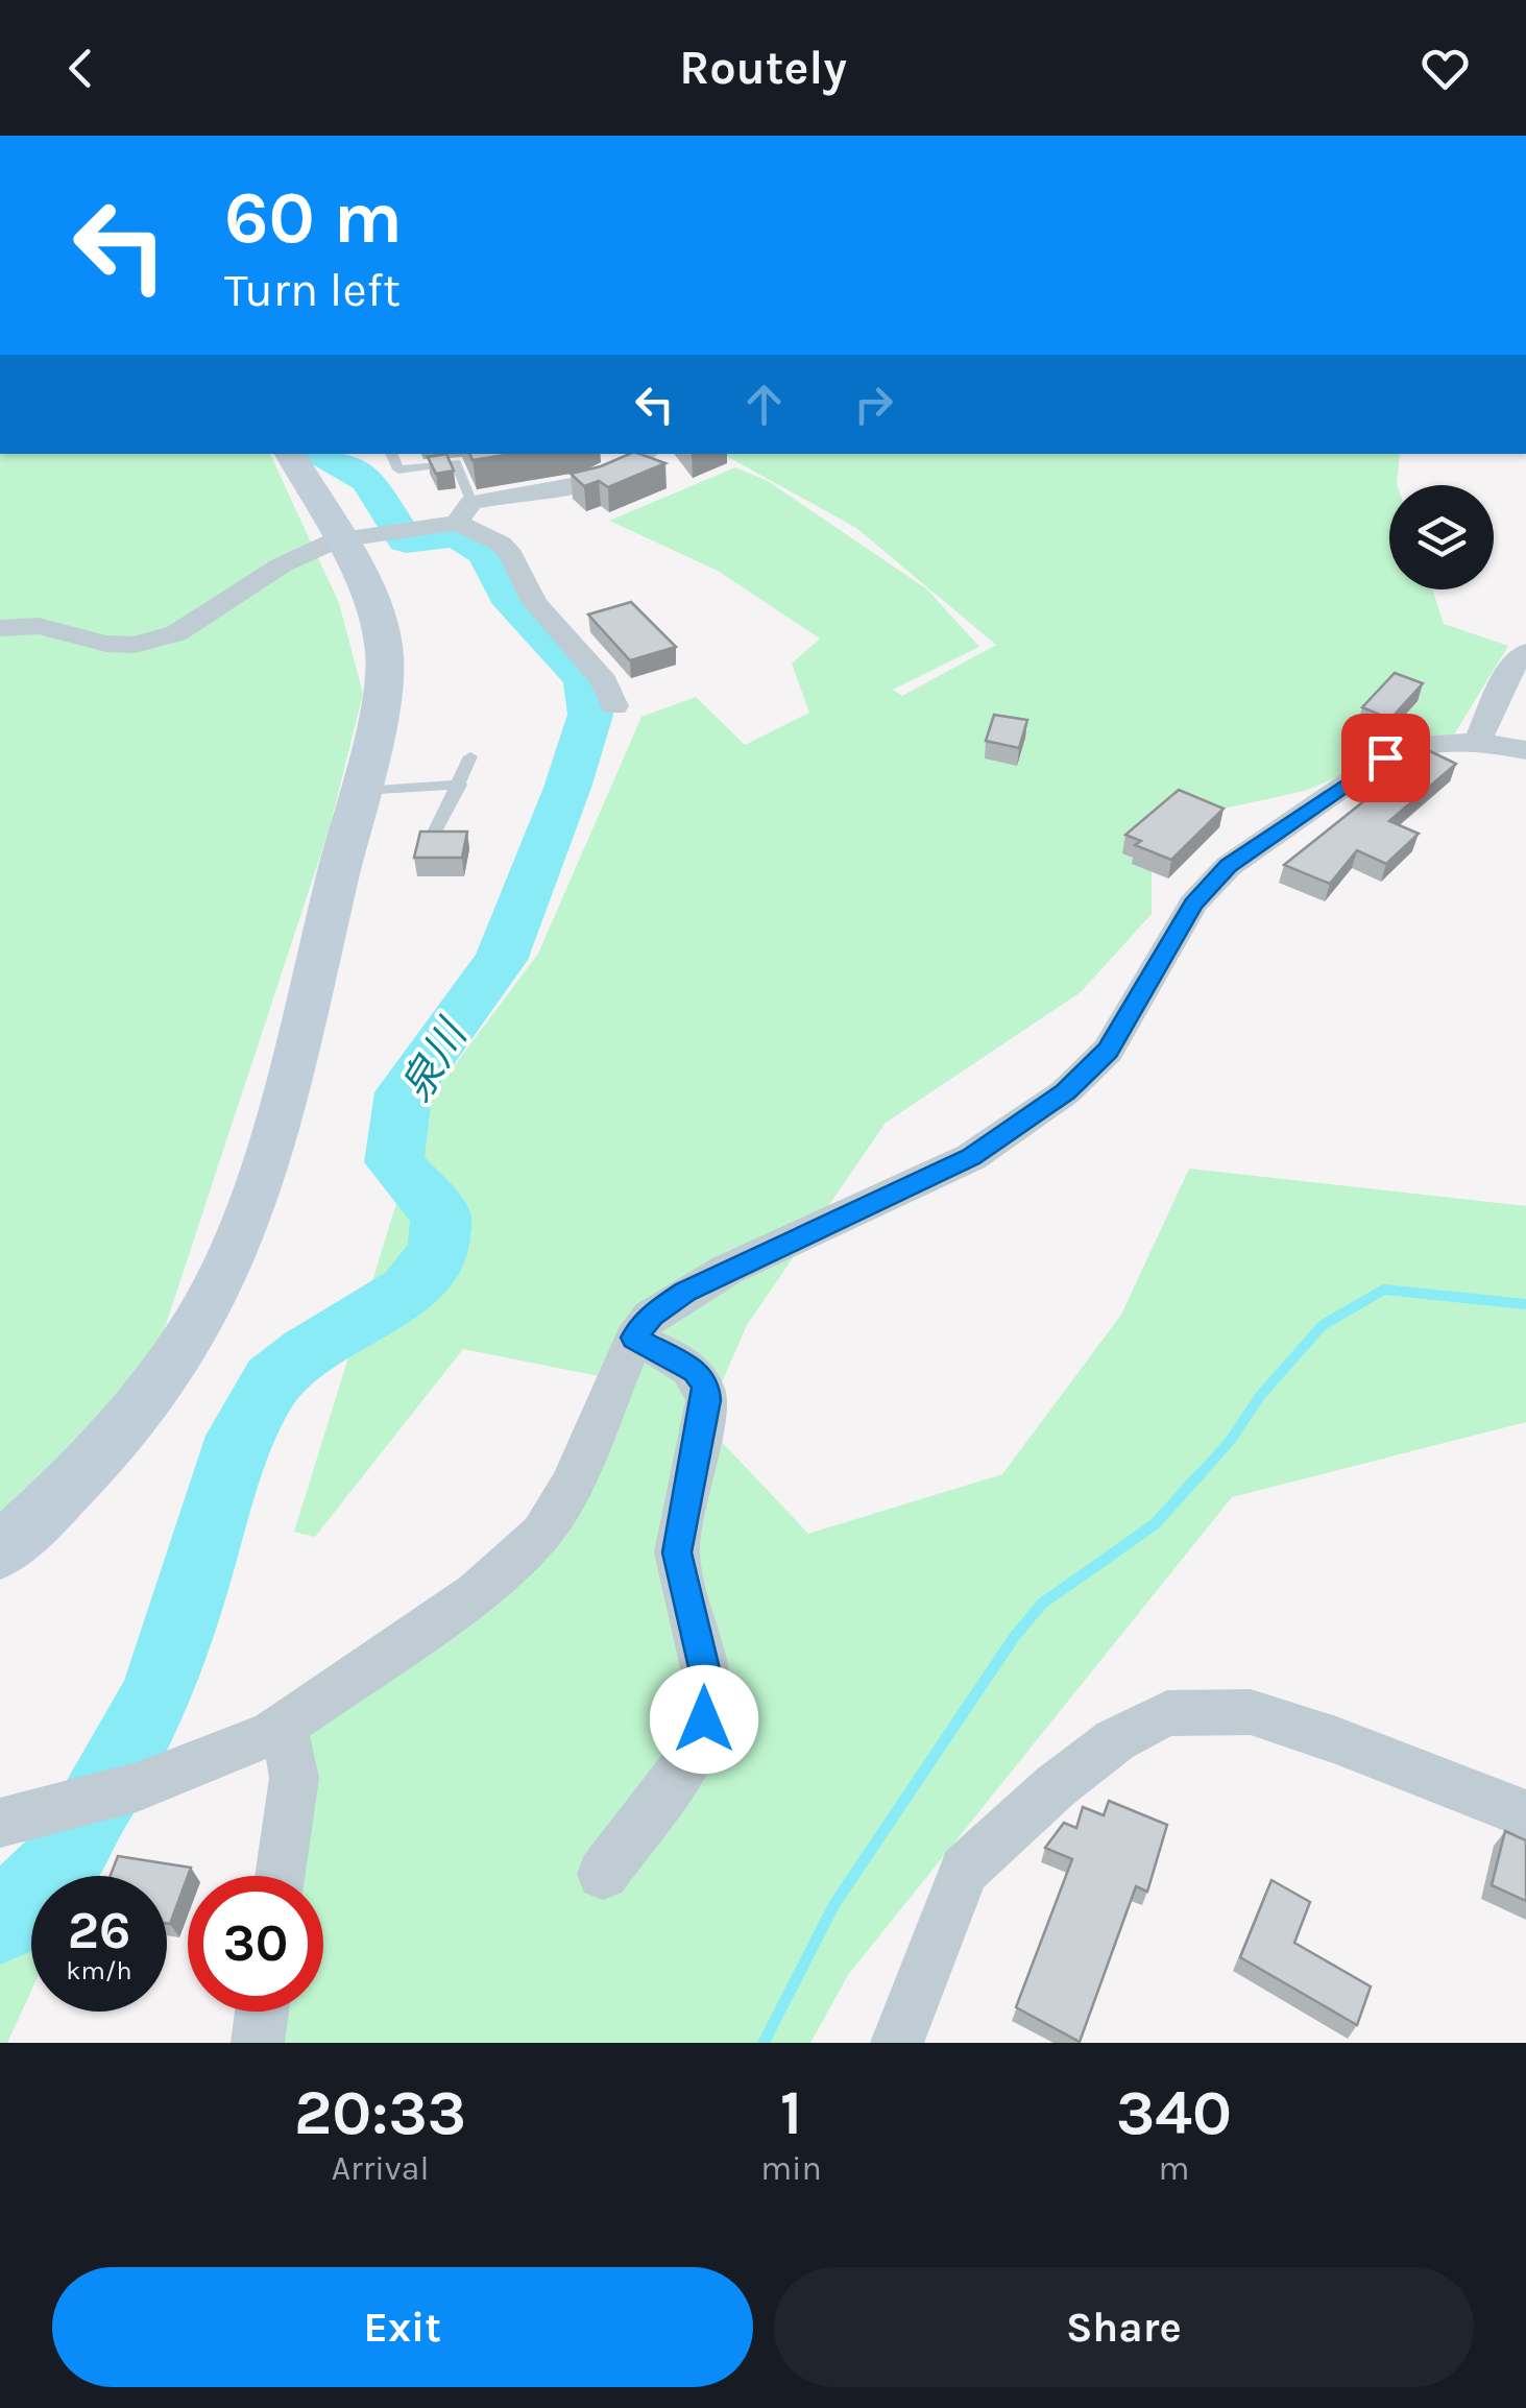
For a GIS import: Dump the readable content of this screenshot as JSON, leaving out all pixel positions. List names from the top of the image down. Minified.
{"water":["泉川"],"page":{"header":"Routely","turn":["60 m","Turn left"],"speed":"26 km/h","limit":"30","eta":["20:33","Arrival","1","min","340","m"],"buttons":["Exit","Share"]}}
